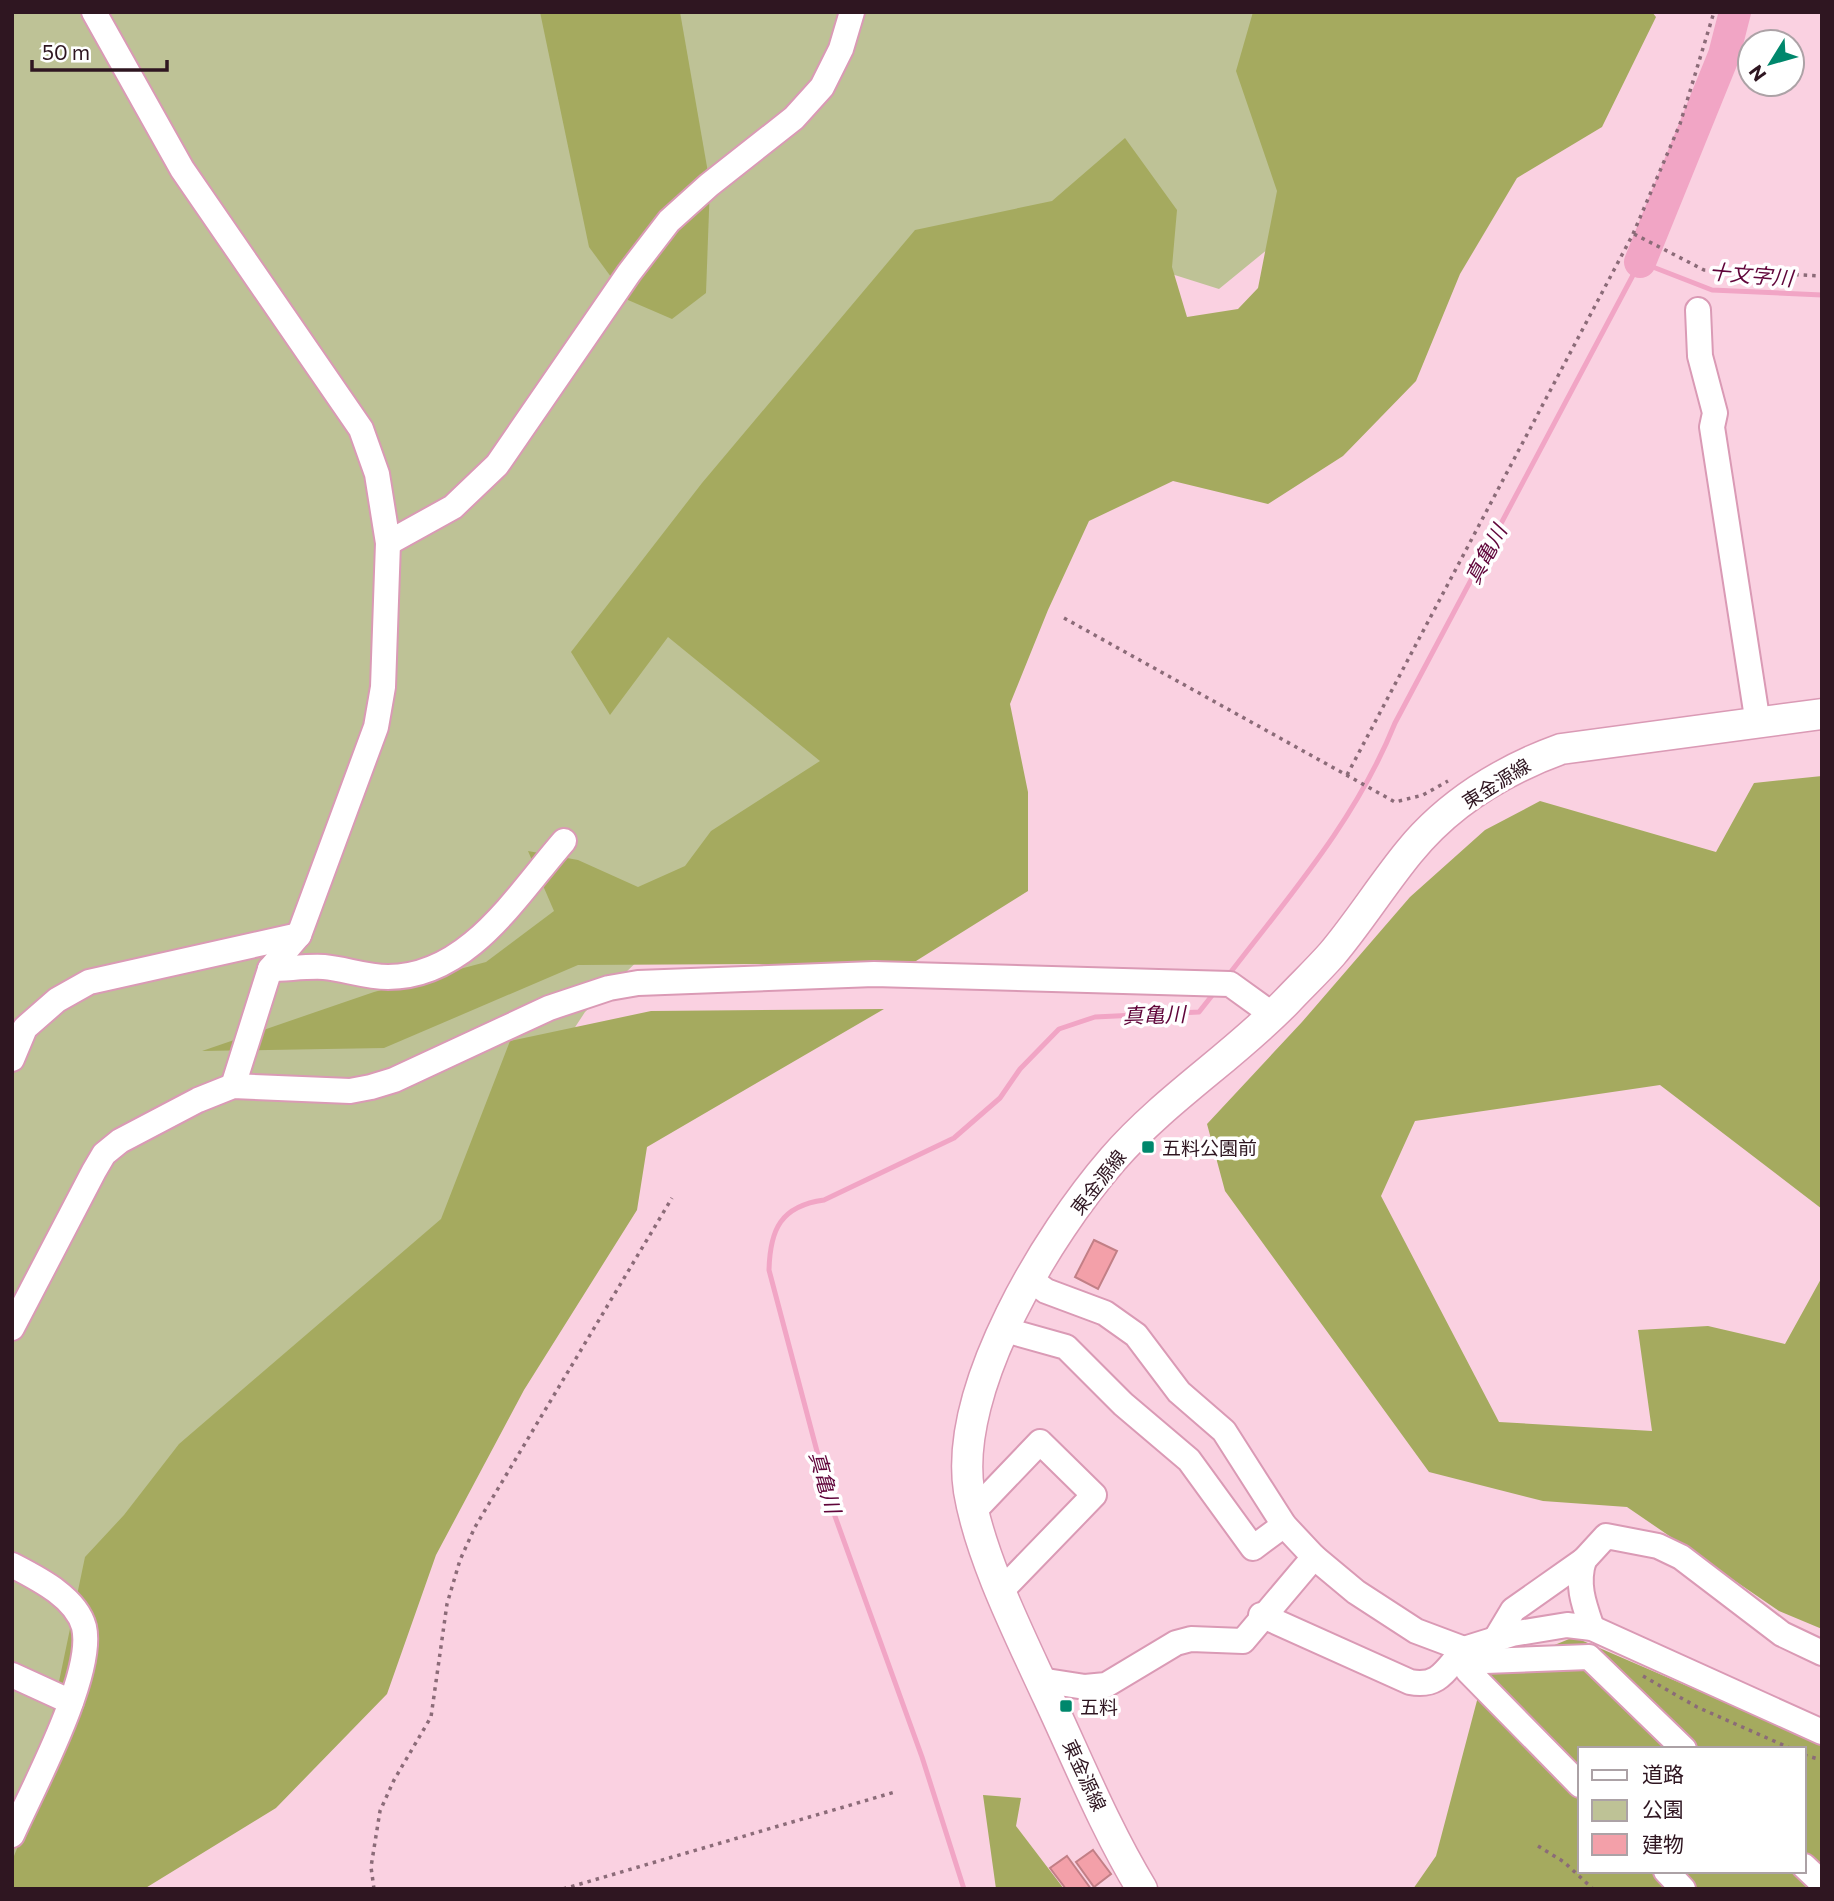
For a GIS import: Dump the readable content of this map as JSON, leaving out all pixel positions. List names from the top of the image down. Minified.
{"streets":{"main road":["東金源線"]},"water":["十文字川","真亀川"],"places":{"transit":["五料公園前","五料"]},"legend":["道路","公園","建物"],"scale_bar":"50 m","north":"bottom left"}
